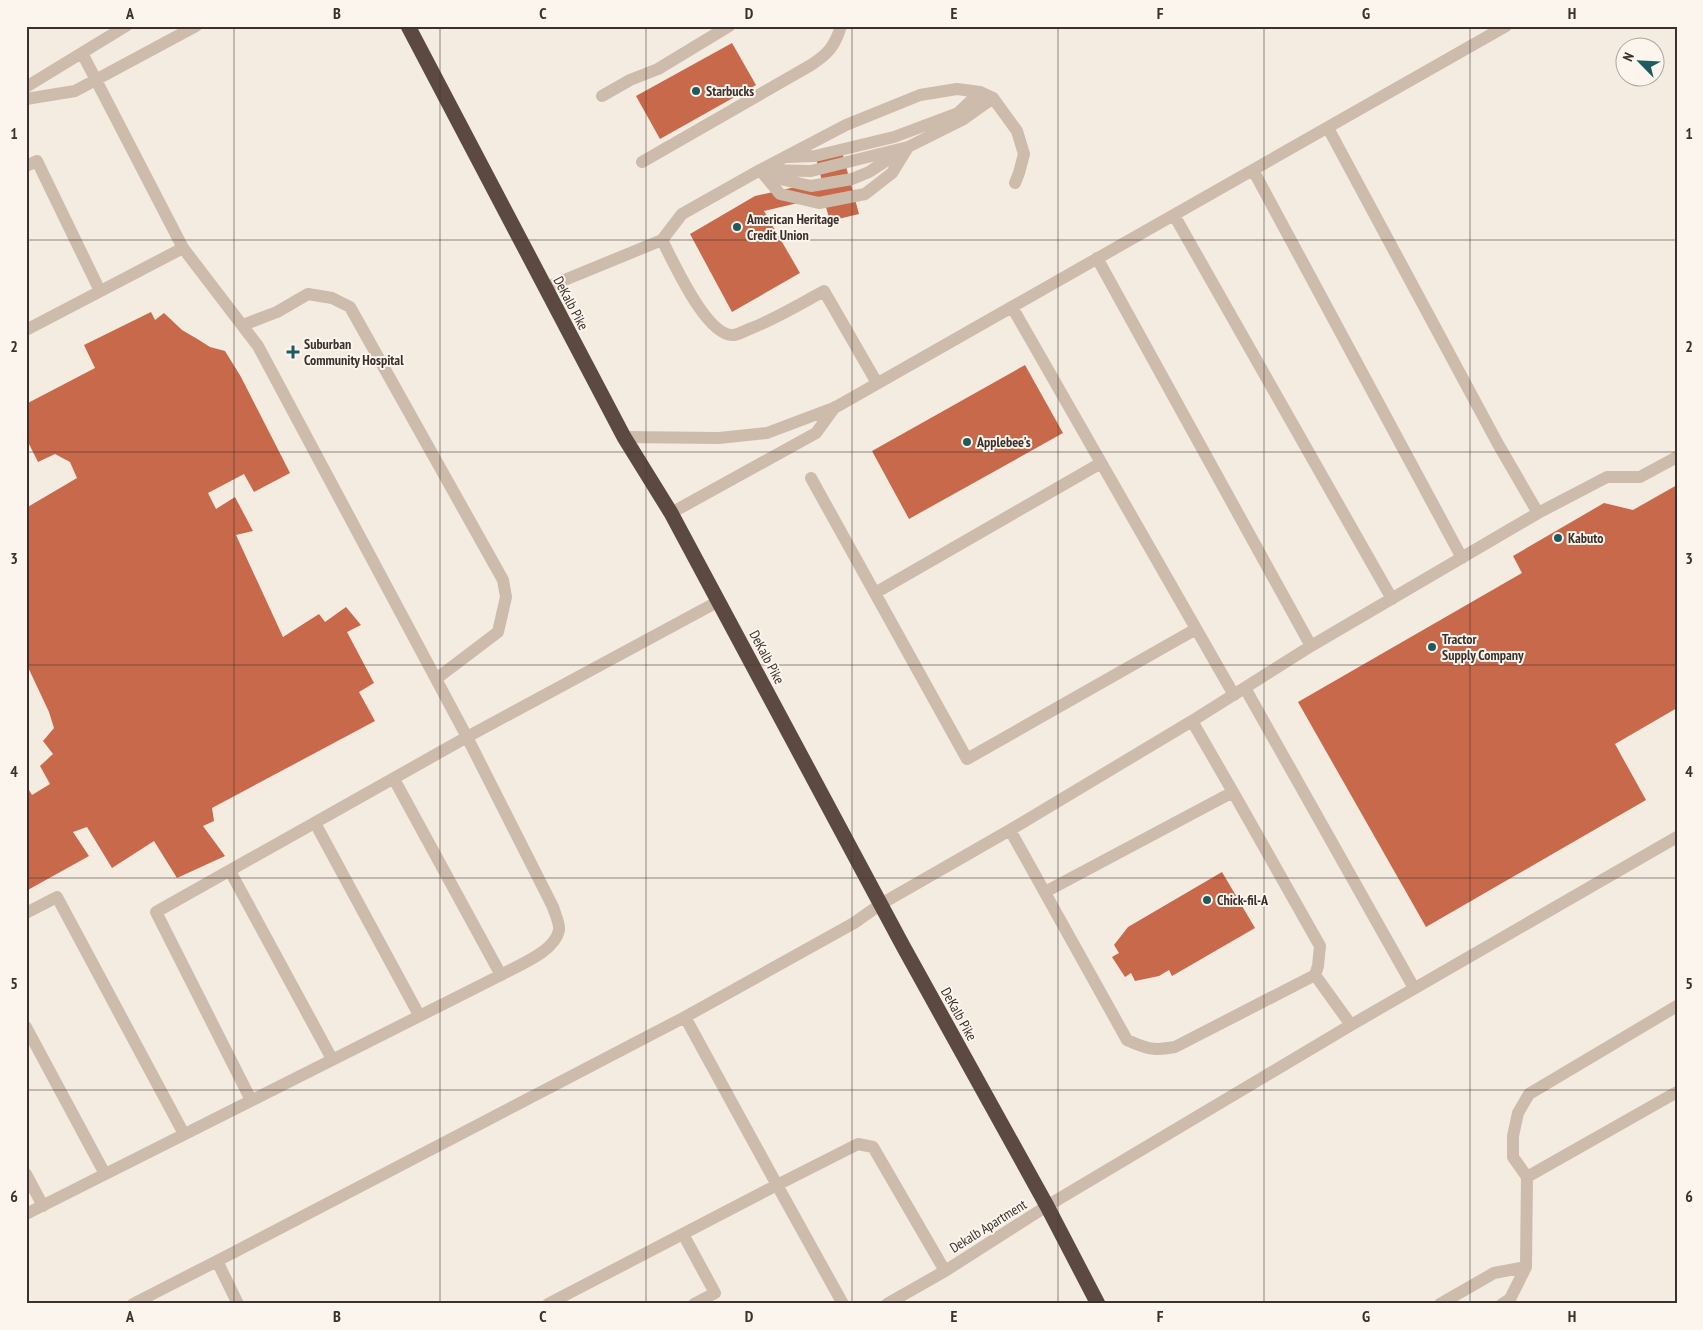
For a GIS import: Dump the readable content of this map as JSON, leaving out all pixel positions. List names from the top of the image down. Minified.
{"streets":{"highway":["DeKalb Pike"],"street":["Dekalb Apartment"]},"crossings":[["DeKalb Pike","Dekalb Apartment"]],"places":{"other":["Starbucks","American Heritage Credit Union","Applebee's","Kabuto","Tractor Supply Company","Chick-fil-A"],"health":["Suburban Community Hospital"]},"north":"top left","grid":{"columns":["A","B","C","D","E","F","G","H"],"rows":["1","2","3","4","5","6"]}}
